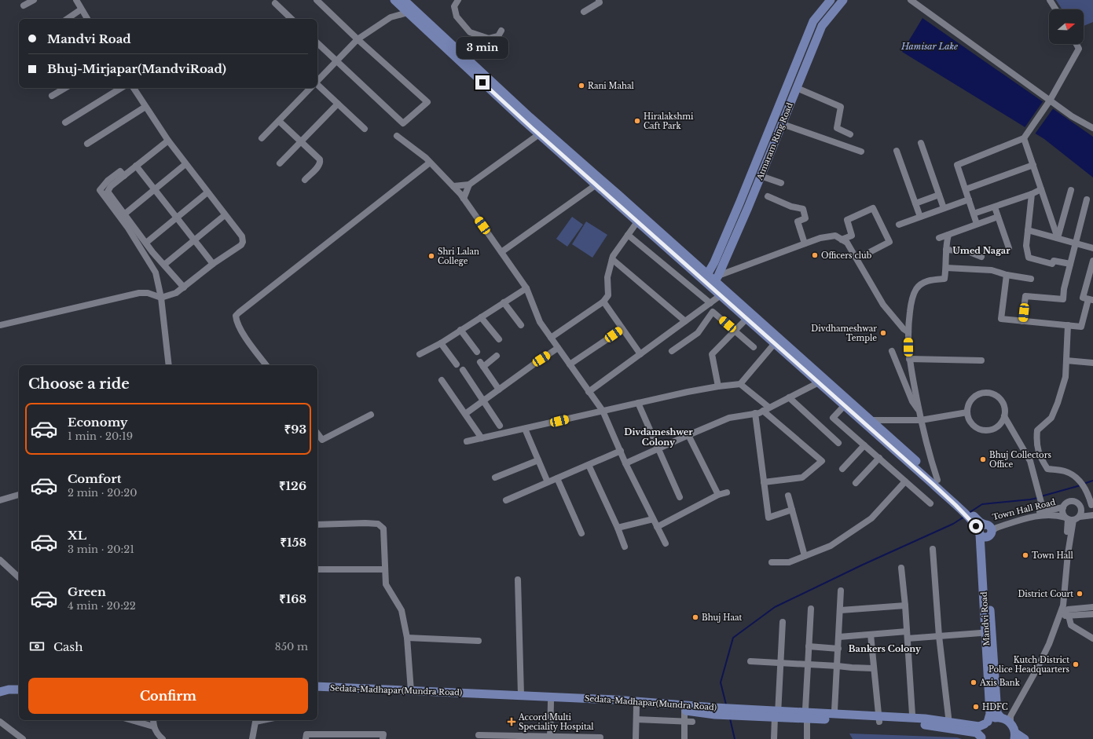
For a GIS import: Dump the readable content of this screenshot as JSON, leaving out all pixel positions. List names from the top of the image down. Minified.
{"streets":{"main road":["Atmaram Ring Road","Mandvi Road","Sedata-Madhapar(Mundra Road)"],"street":["Town Hall Road"]},"crossings":[["Town Hall Road","Mandvi Road"],["Mandvi Road","Sedata-Madhapar(Mundra Road)"]],"districts":["Umed Nagar","Divdameshwer Colony","Bankers Colony"],"water":["Hamisar Lake"],"places":{"other":["Rani Mahal","Hiralakshmi Caft Park","Officers club","Shri Lalan College","Divdhameshwar Temple","Bhuj Collectors Office","Town Hall","District Court","Bhuj Haat","Kutch District Police Headquarters","Axis Bank","HDFC"],"health":["Accord Multi Speciality Hospital"]},"north":"right","page":{"banner":["Mandvi Road","Bhuj-Mirjapar(MandviRoad)"],"bubble":"3 min","heading":"Choose a ride","list":[{"name":"Economy","note":"1 min · 20:19","value":"₹93"},{"name":"Comfort","note":"2 min · 20:20","value":"₹126"},{"name":"XL","note":"3 min · 20:21","value":"₹158"},{"name":"Green","note":"4 min · 20:22","value":"₹168"}],"pay":["Cash","850 m"],"buttons":"Confirm"}}
